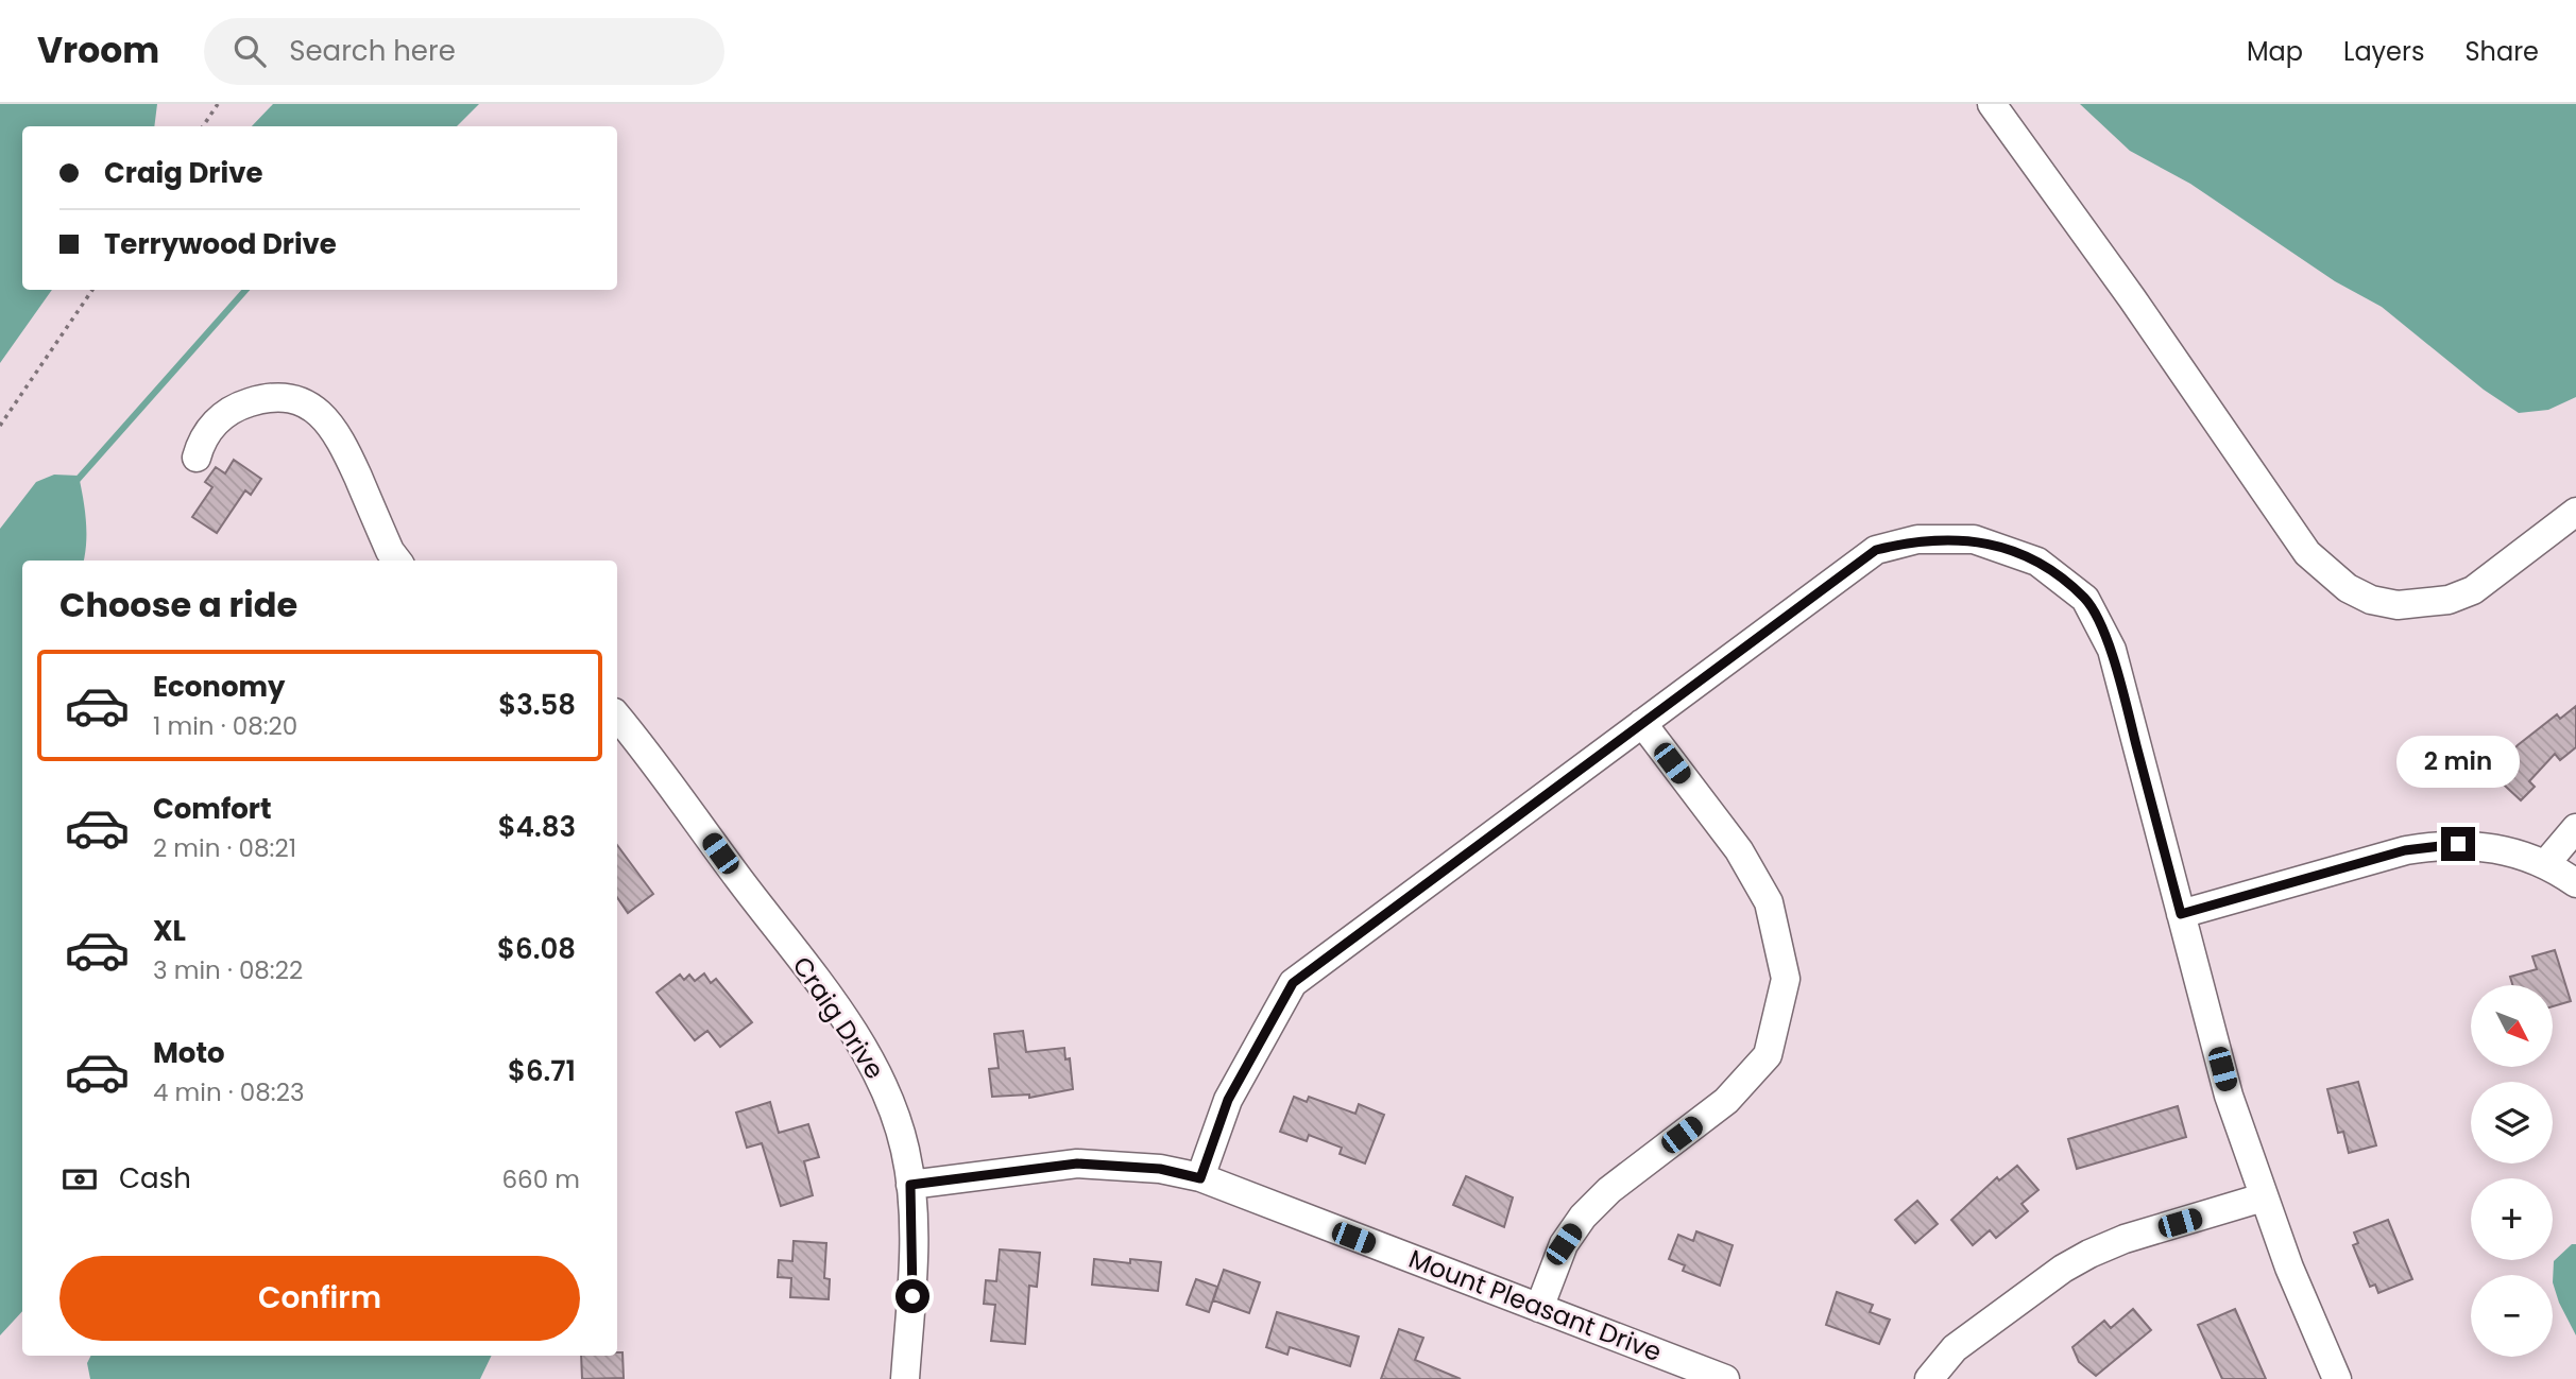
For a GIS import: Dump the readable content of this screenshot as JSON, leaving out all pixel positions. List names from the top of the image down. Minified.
{"streets":{"street":["Craig Drive","Mount Pleasant Drive"]},"crossings":[["Craig Drive","Mount Pleasant Drive"]],"north":"bottom right","page":{"header":"Vroom","search":"Search here","nav":["Map","Layers","Share"],"banner":["Craig Drive","Terrywood Drive"],"heading":"Choose a ride","list":[{"name":"Economy","note":"1 min · 08:20","value":"$3.58"},{"name":"Comfort","note":"2 min · 08:21","value":"$4.83"},{"name":"XL","note":"3 min · 08:22","value":"$6.08"},{"name":"Moto","note":"4 min · 08:23","value":"$6.71"}],"bubble":"2 min","map_buttons":["+","−"],"pay":["Cash","660 m"],"buttons":"Confirm"}}
